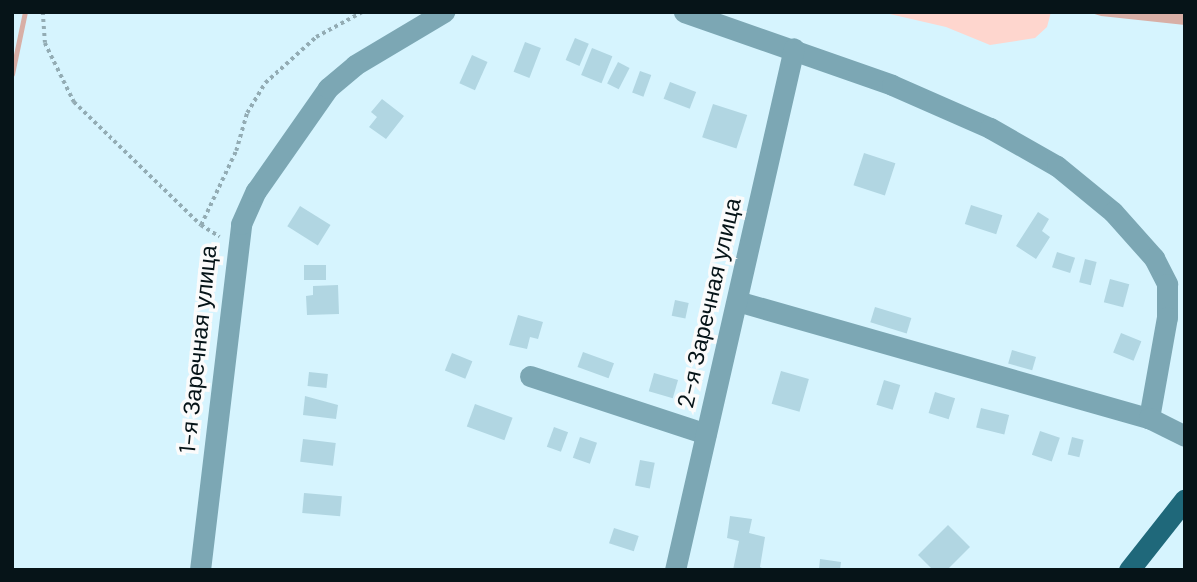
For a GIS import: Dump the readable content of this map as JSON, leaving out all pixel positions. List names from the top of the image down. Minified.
{"streets":{"street":["2-я Заречная улица","1-я Заречная улица"]}}
